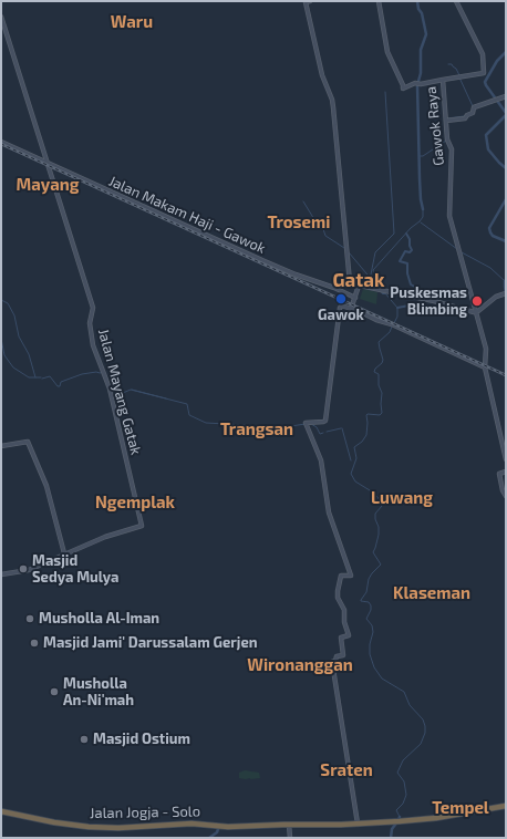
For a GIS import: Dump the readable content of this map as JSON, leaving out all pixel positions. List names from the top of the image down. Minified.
{"streets":{"highway":["Jalan Jogja - Solo"],"street":["Gawok Raya","Jalan Makam Haji - Gawok","Jalan Mayang Gatak"]},"crossings":[["Jalan Makam Haji - Gawok","Jalan Mayang Gatak"]],"districts":["Waru","Mayang","Trosemi","Gatak","Trangsan","Luwang","Ngemplak","Klaseman","Wironanggan","Sraten","Tempel"],"places":["Gawok","Puskesmas Blimbing","Masjid Sedya Mulya","Musholla Al-Iman","Masjid Jami' Darussalam Gerjen","Musholla An-Ni'mah","Masjid Ostium"]}
